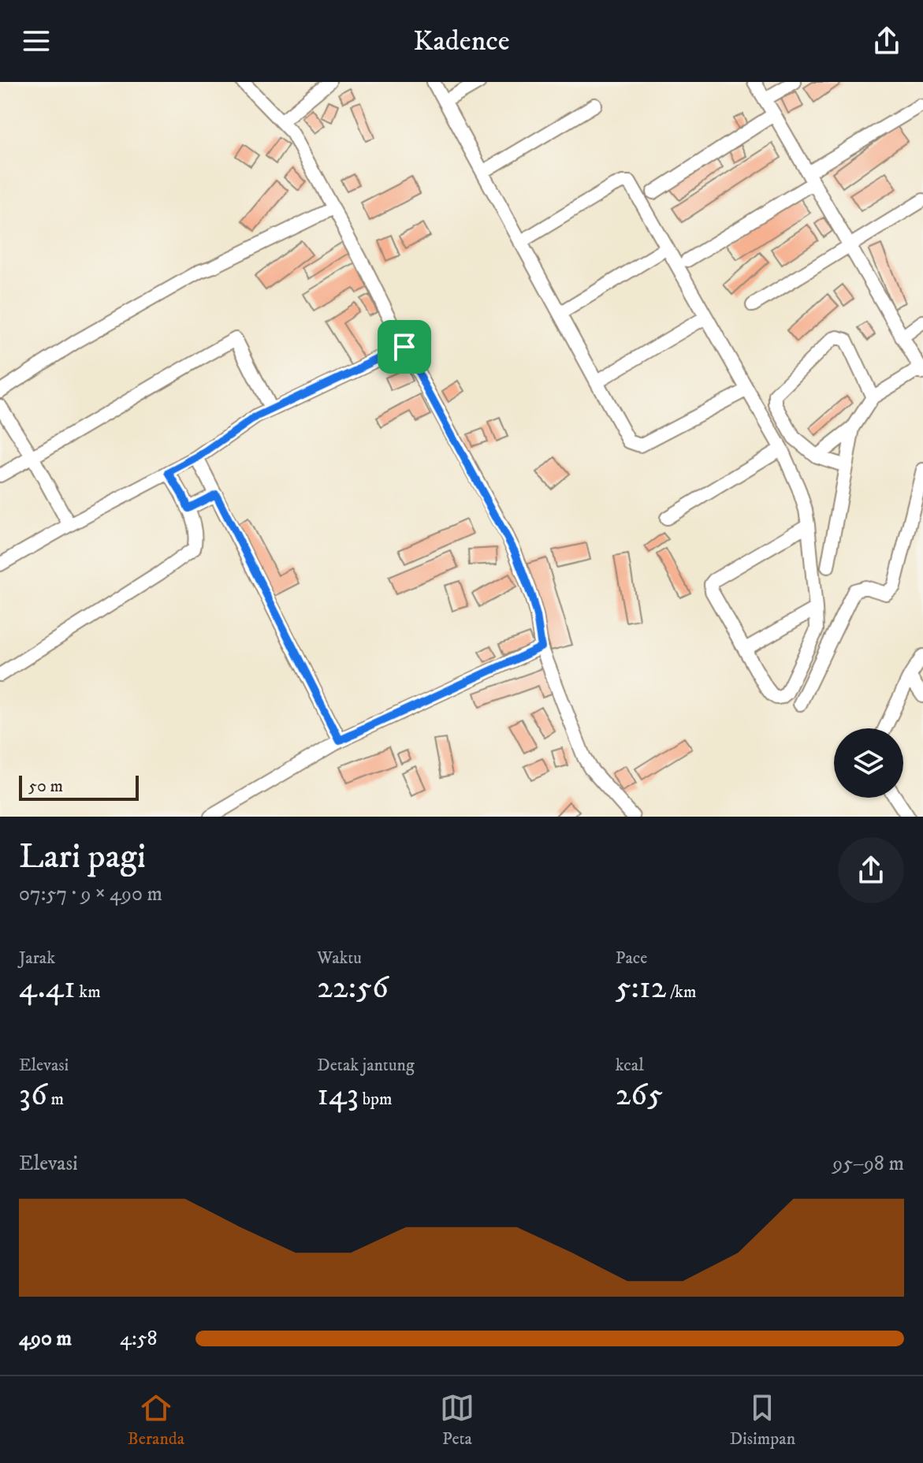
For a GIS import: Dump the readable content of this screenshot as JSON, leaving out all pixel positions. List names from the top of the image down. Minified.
{"scale_bar":"50 m","page":{"header":"Kadence","scale":"50 m","heading":["Lari pagi","07:57 · 9 × 490 m"],"stats":[["Jarak","4.41 km"],["Waktu","22:56"],["Pace","5:12 /km"],["Elevasi","36 m"],["Detak jantung","143 bpm"],["kcal","265"]],"chart":["Elevasi","95–98 m"],"list":[{"name":"490 m","note":"4:58"}],"tabs":["Beranda","Peta","Disimpan"]}}
